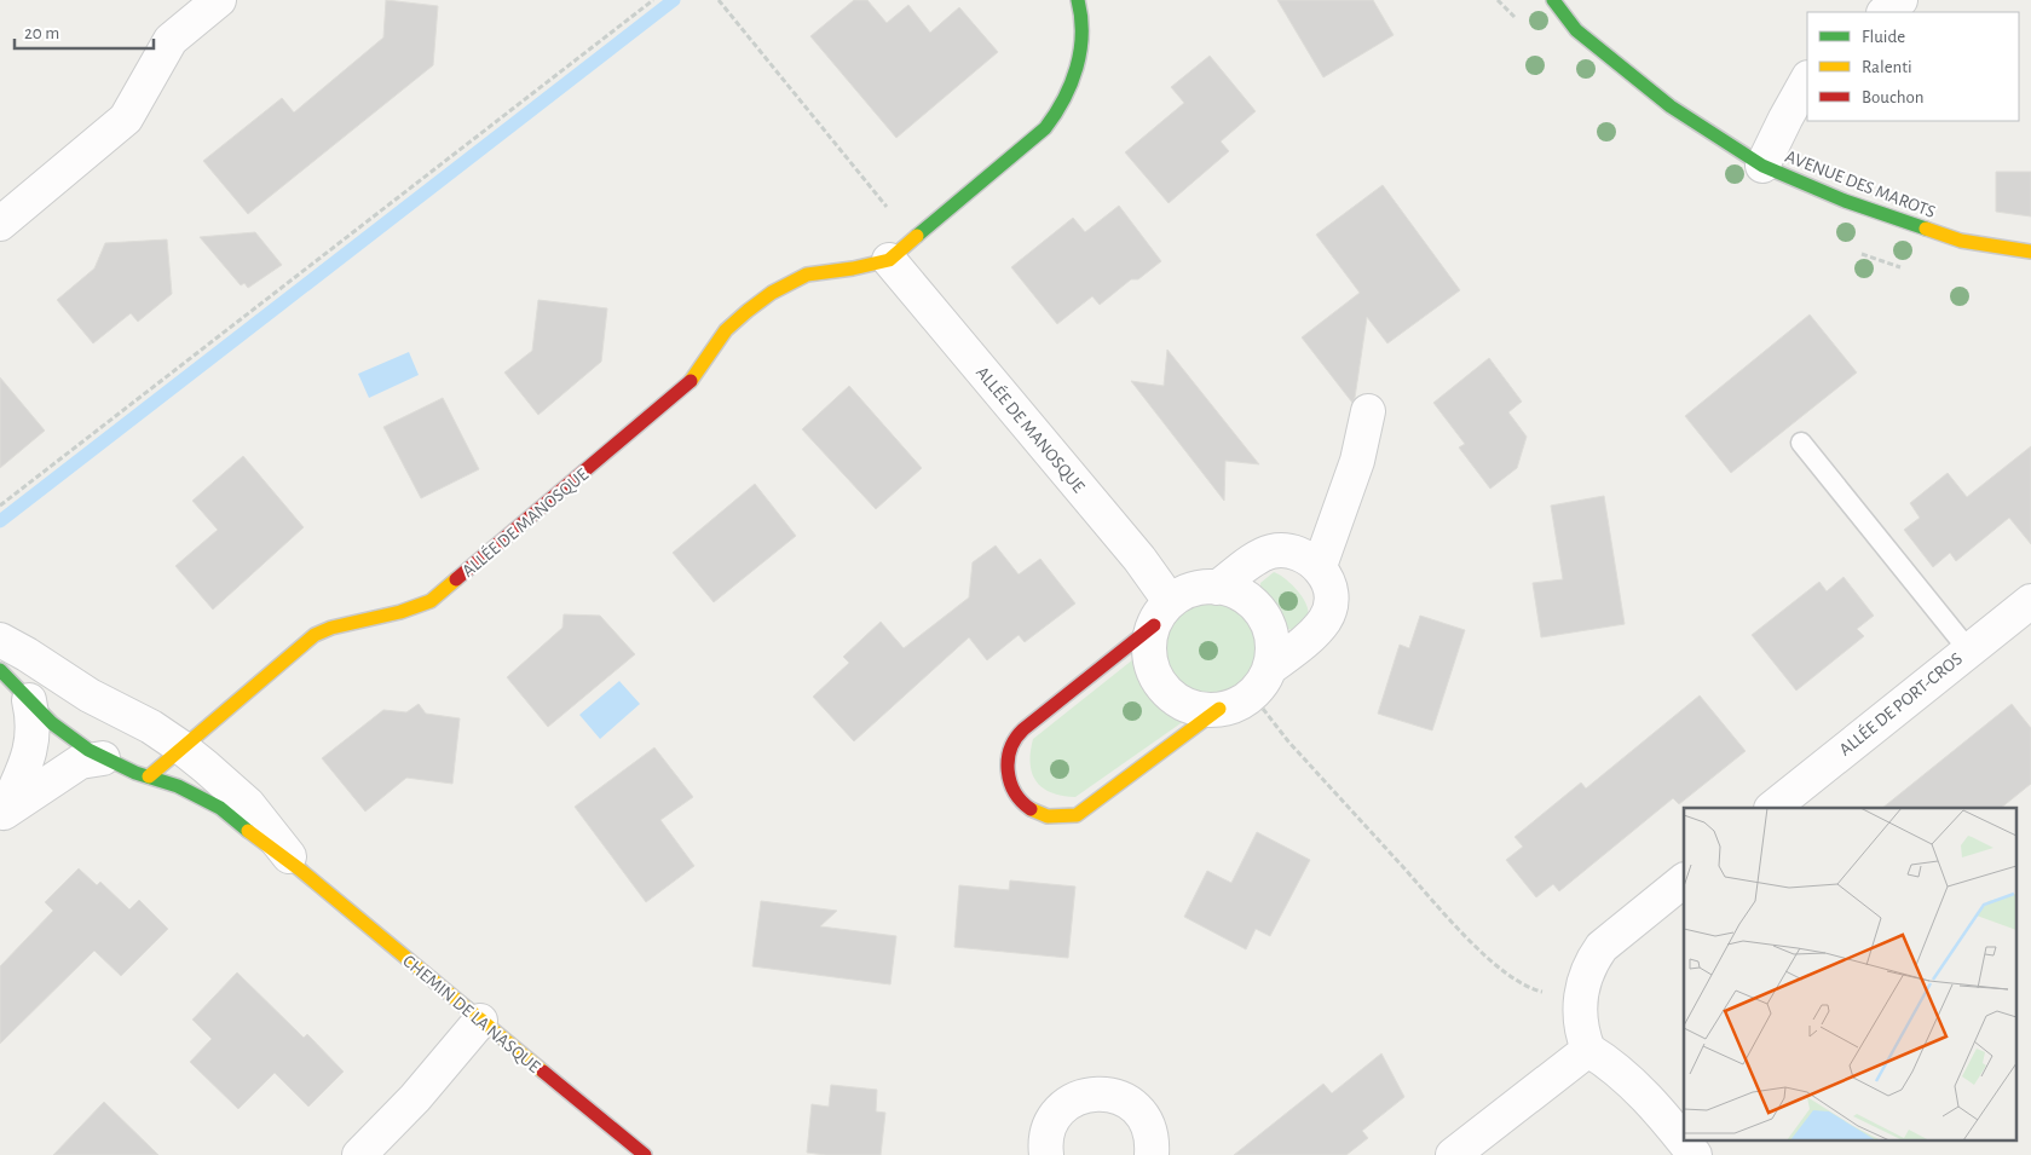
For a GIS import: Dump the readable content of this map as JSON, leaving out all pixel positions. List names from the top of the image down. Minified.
{"streets":{"street":["AVENUE DES MAROTS","ALLÉE DE MANOSQUE","ALLÉE DE PORT-CROS","CHEMIN DE LA NASQUE"]},"crossings":[["ALLÉE DE MANOSQUE","CHEMIN DE LA NASQUE"]],"legend":["Fluide","Ralenti","Bouchon"],"scale_bar":"20 m"}
